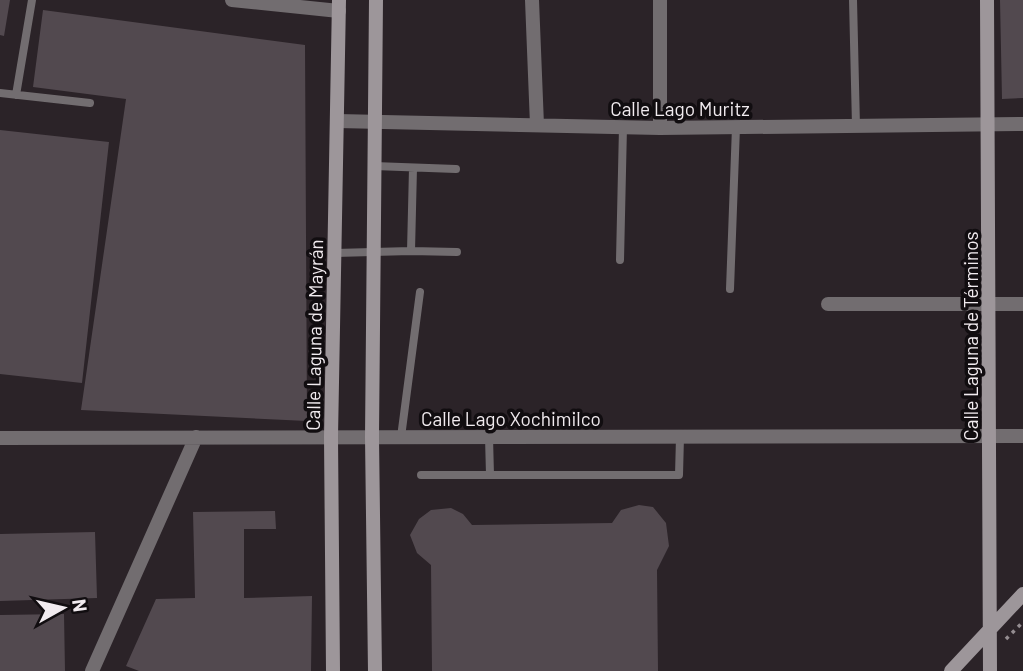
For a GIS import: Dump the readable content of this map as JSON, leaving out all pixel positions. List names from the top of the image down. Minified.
{"streets":{"street":["Calle Lago Muritz","Calle Laguna de Mayrán","Calle Laguna de Términos","Calle Lago Xochimilco"]},"crossings":[["Calle Lago Muritz","Calle Laguna de Mayrán"],["Calle Lago Muritz","Calle Laguna de Términos"],["Calle Laguna de Mayrán","Calle Lago Xochimilco"],["Calle Laguna de Términos","Calle Lago Xochimilco"]],"north":"right"}
